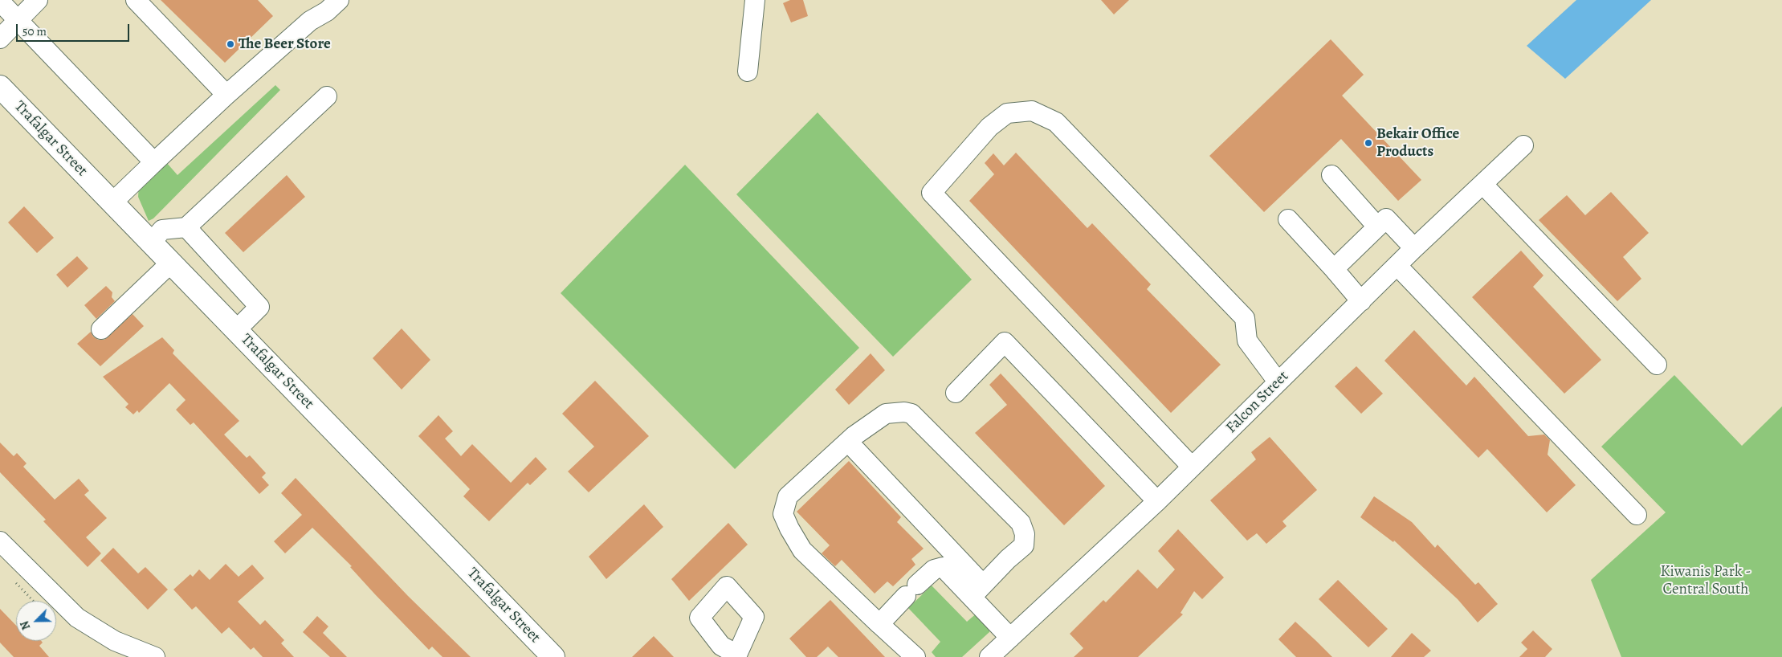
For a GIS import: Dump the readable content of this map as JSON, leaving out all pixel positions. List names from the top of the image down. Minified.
{"streets":{"main road":["Trafalgar Street"],"street":["Falcon Street"]},"parks":["Kiwanis Park - Central South"],"places":["The Beer Store","Bekair Office Products"],"scale_bar":"50 m","north":"bottom left"}
